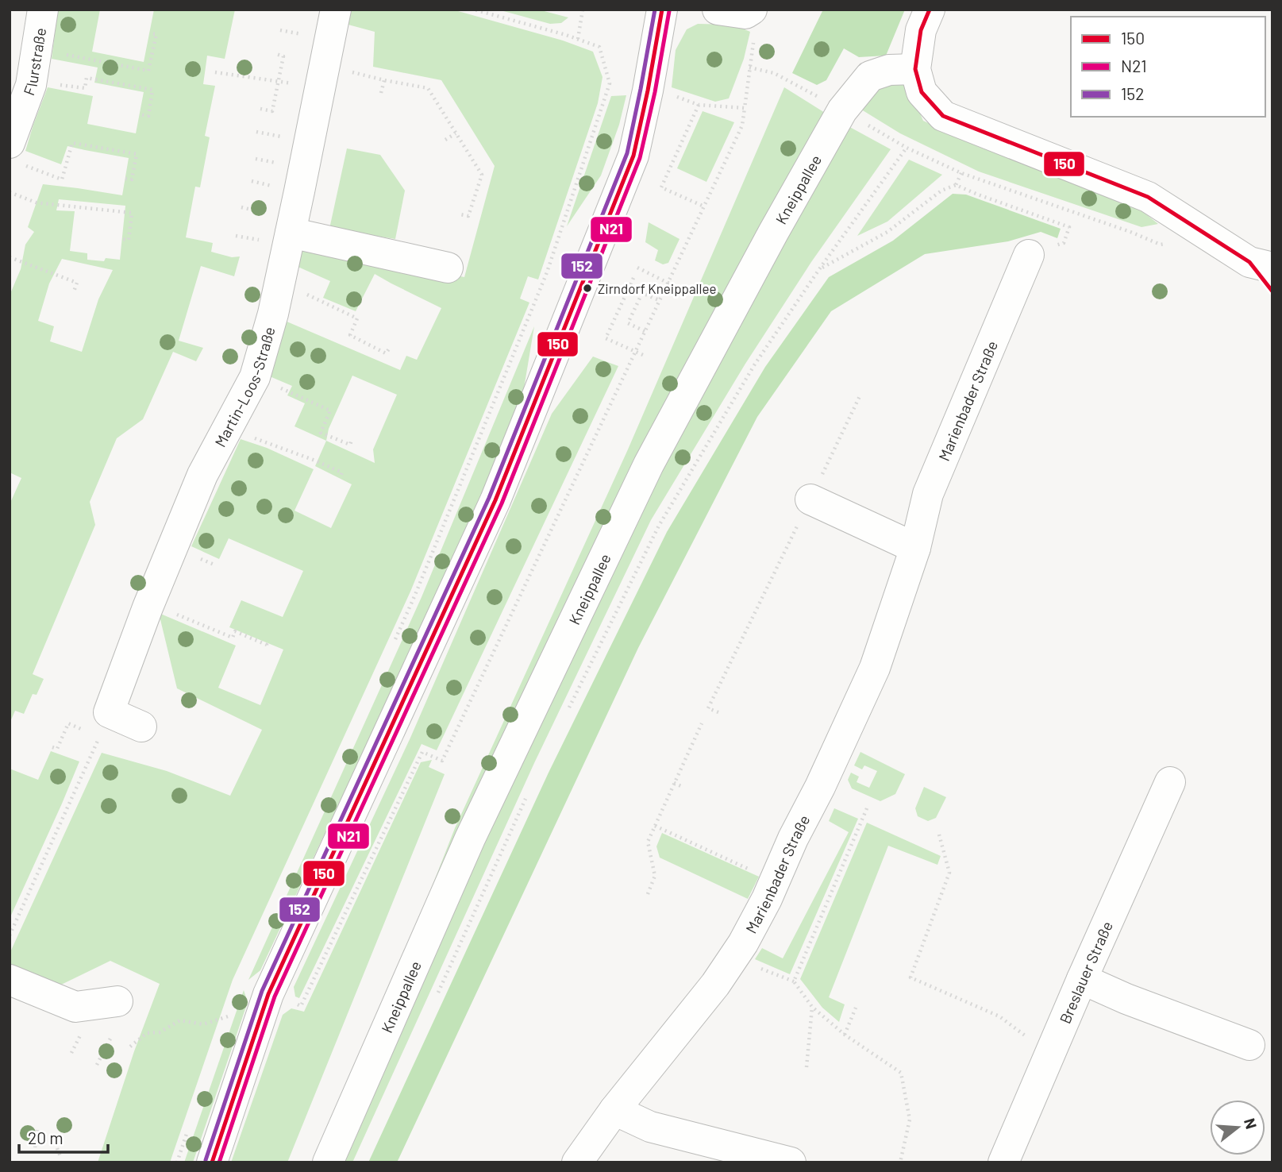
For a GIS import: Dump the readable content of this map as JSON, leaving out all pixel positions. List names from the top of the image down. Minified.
{"streets":{"street":["Flurstraße","Kneippallee","Martin-Loos-Straße","Marienbader Straße","Breslauer Straße"]},"places":["Zirndorf Kneippallee"],"lines":["transit line 150","transit line 152","transit line N21"],"legend":["150","N21","152"],"scale_bar":"20 m","north":"right"}
